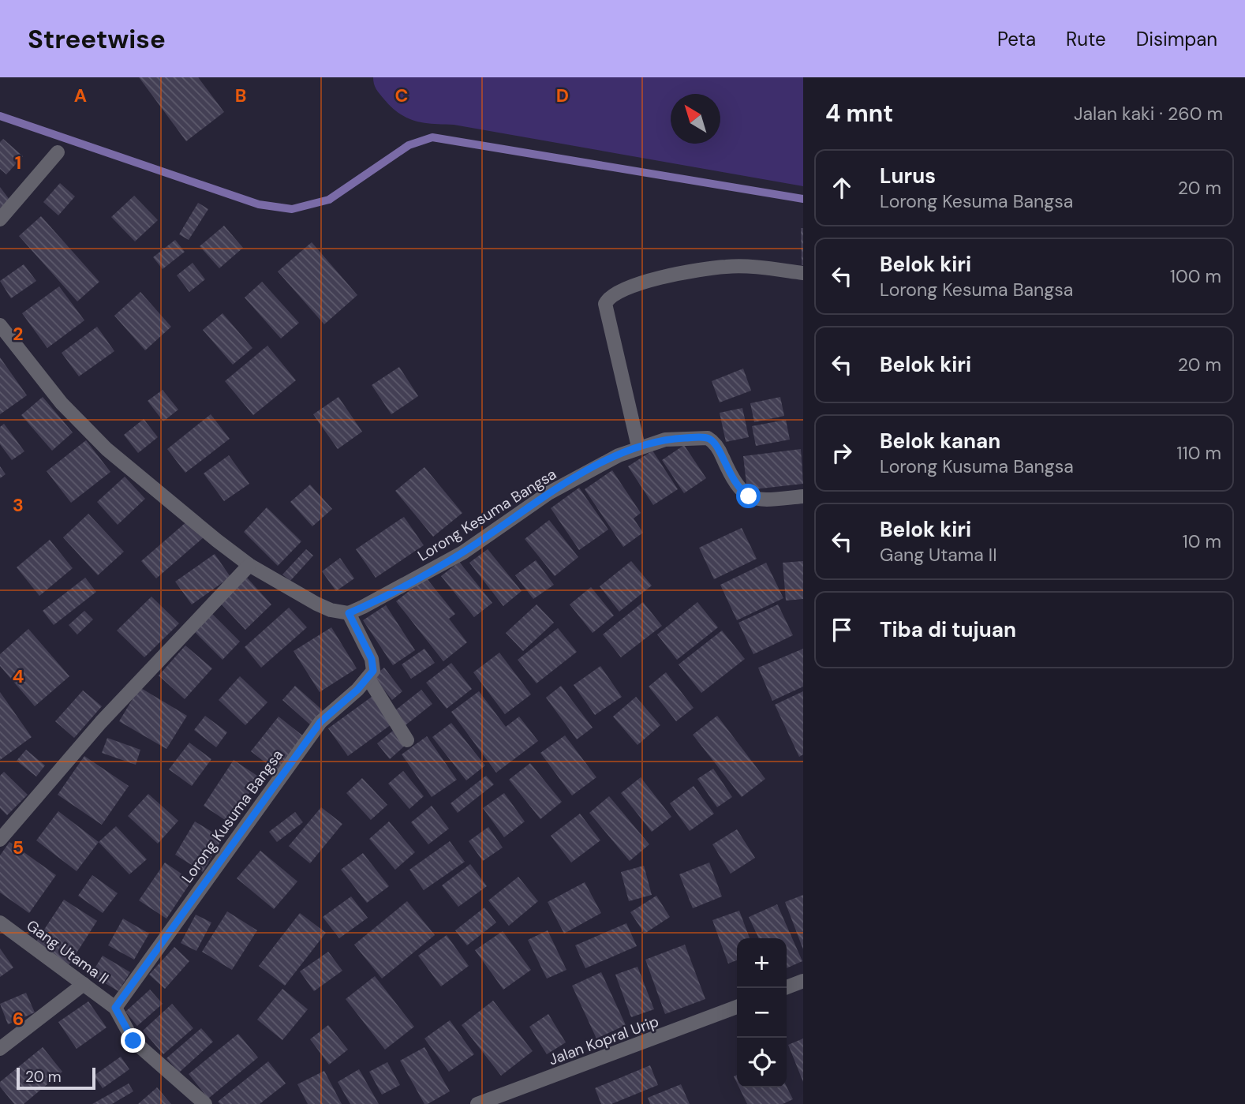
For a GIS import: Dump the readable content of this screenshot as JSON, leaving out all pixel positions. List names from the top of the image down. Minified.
{"streets":{"street":["Lorong Kesuma Bangsa","Lorong Kusuma Bangsa","Gang Utama II","Jalan Kopral Urip"]},"crossings":[["Lorong Kusuma Bangsa","Gang Utama II"]],"scale_bar":"20 m","north":"top left","page":{"header":"Streetwise","nav":["Peta","Rute","Disimpan"],"heading":["4 mnt","Jalan kaki · 260 m"],"list":[["Lurus","Lorong Kesuma Bangsa","20 m"],["Belok kiri","Lorong Kesuma Bangsa","100 m"],["Belok kiri","20 m"],["Belok kanan","Lorong Kusuma Bangsa","110 m"],["Belok kiri","Gang Utama II","10 m"],"Tiba di tujuan"],"map_buttons":["+","−"],"scale":"20 m"},"grid":{"columns":["A","B","C","D"],"rows":["1","2","3","4","5","6"]}}
